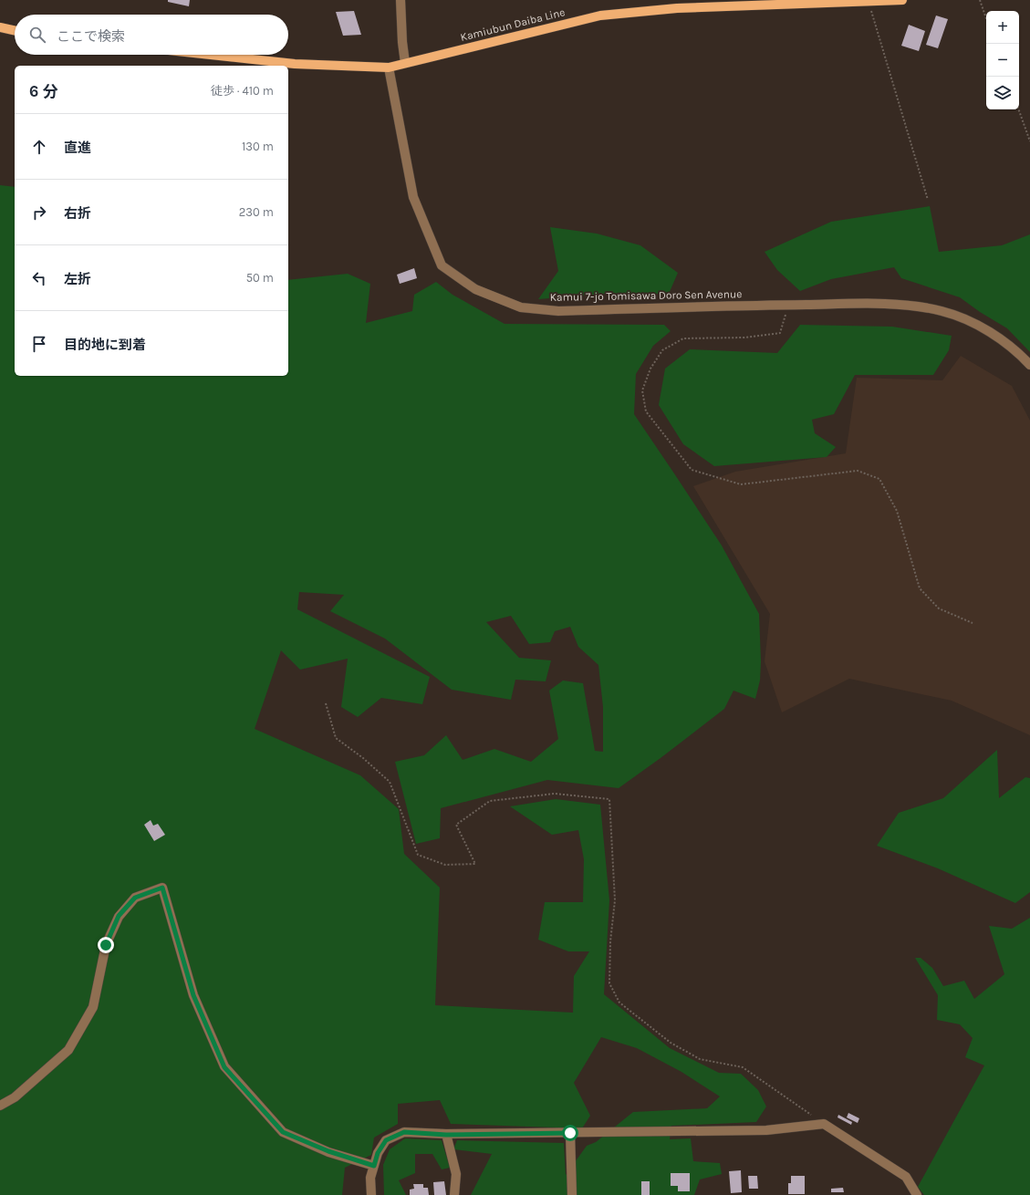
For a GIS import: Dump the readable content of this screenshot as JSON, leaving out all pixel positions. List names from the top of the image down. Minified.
{"streets":{"main road":["Kamiubun Daiba Line"],"street":["Kamui 7-jo Tomisawa Doro Sen Avenue"]},"crossings":[["Kamiubun Daiba Line","Kamui 7-jo Tomisawa Doro Sen Avenue"]],"page":{"map_buttons":["+","−"],"search":"ここで検索","heading":["6 分","徒歩 · 410 m"],"list":[["直進","130 m"],["右折","230 m"],["左折","50 m"],"目的地に到着"]}}
